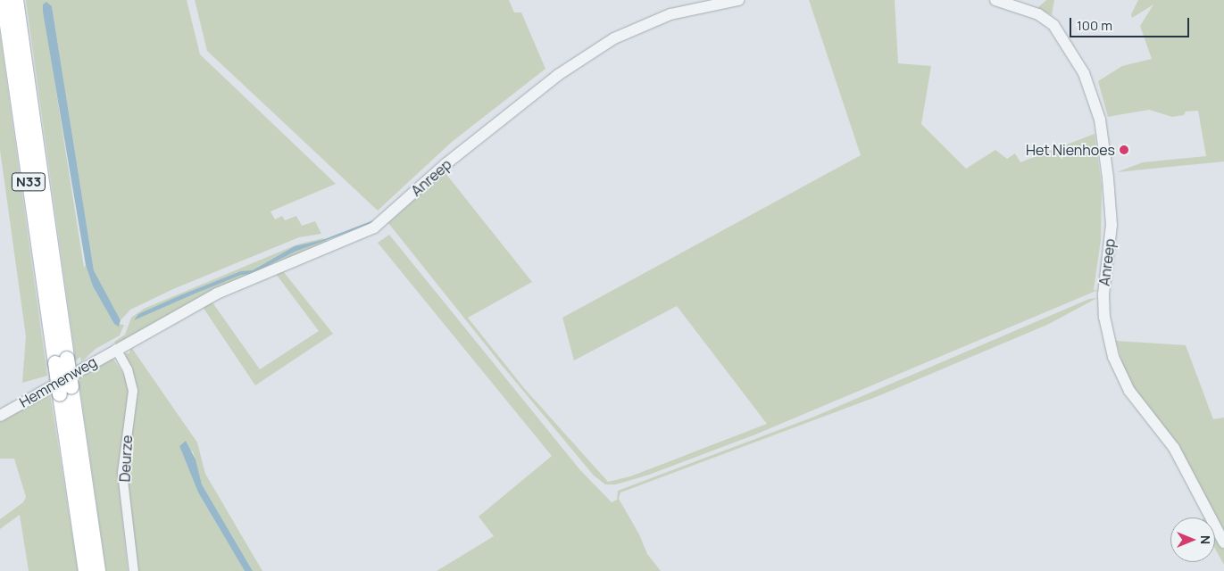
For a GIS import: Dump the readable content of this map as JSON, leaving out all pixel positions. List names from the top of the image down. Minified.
{"streets":{"highway":["N33"],"street":["Anreep","Hemmenweg","Deurze"]},"crossings":[["Anreep","Hemmenweg"],["Anreep","Deurze"],["Hemmenweg","Deurze"]],"places":["Het Nienhoes"],"scale_bar":"100 m","north":"right"}
